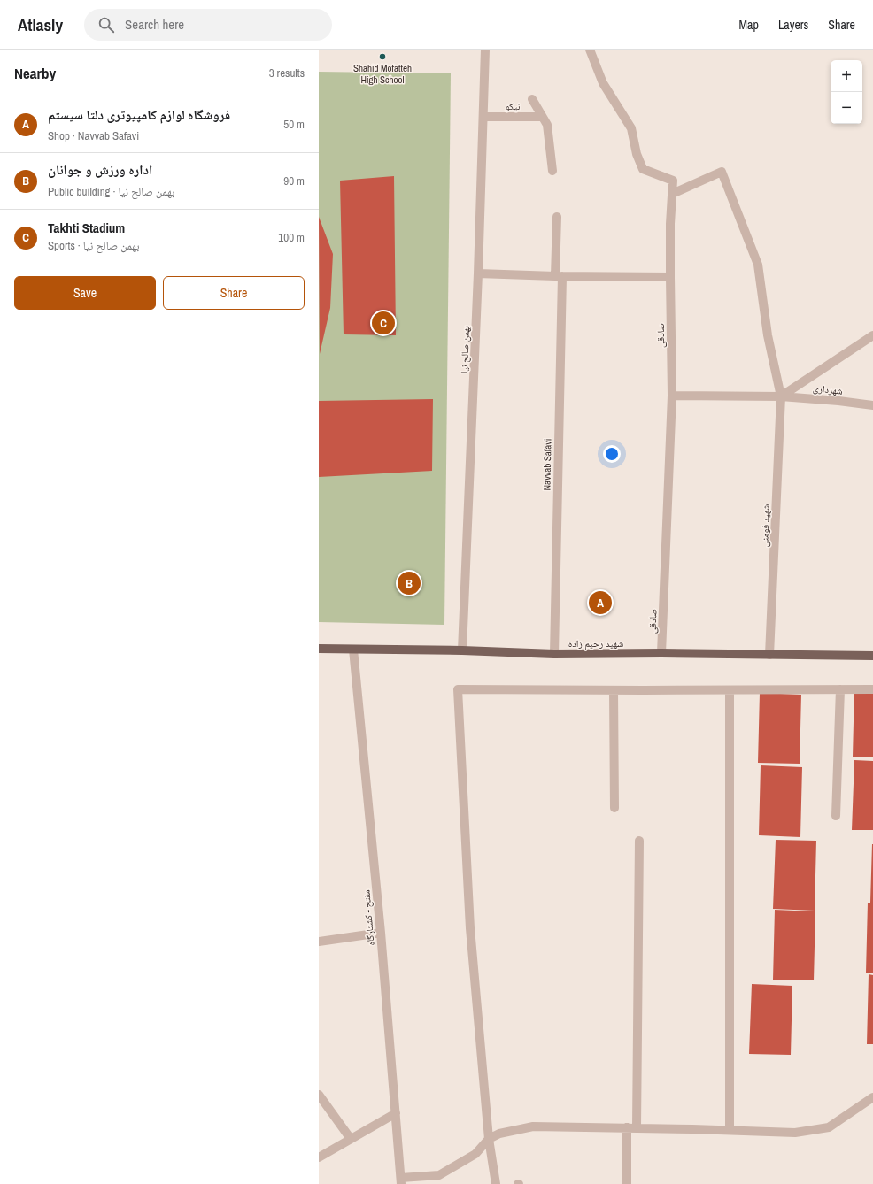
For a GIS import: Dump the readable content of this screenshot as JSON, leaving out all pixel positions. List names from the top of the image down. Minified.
{"streets":{"main road":["شهید رحیم زاده"],"street":["نیکو","صادقی","بهمن صالح نیا","شهرداری","Navvab Safavi","شهید فومنی","مفتح - کشتارگاه"]},"crossings":[["نیکو","بهمن صالح نیا"],["صادقی","شهرداری"],["صادقی","شهید فومنی"],["صادقی","شهید رحیم زاده"],["بهمن صالح نیا","شهید رحیم زاده"],["شهرداری","شهید فومنی"],["Navvab Safavi","شهید رحیم زاده"],["شهید فومنی","شهید رحیم زاده"],["شهید رحیم زاده","مفتح - کشتارگاه"]],"places":["Shahid Mofatteh High School"],"page":{"header":"Atlasly","search":"Search here","nav":["Map","Layers","Share"],"heading":["Nearby","3 results"],"map_buttons":["+","−"],"list":[{"mark":"A","name":"فروشگاه لوازم کامپیوتری دلتا سیستم","note":"Shop · Navvab Safavi","value":"50 m"},{"mark":"B","name":"اداره ورزش و جوانان","note":"Public building · بهمن صالح نیا","value":"90 m"},{"mark":"C","name":"Takhti Stadium","note":"Sports · بهمن صالح نیا","value":"100 m"}],"buttons":["Save","Share"],"pins":["C","B","A"]}}
